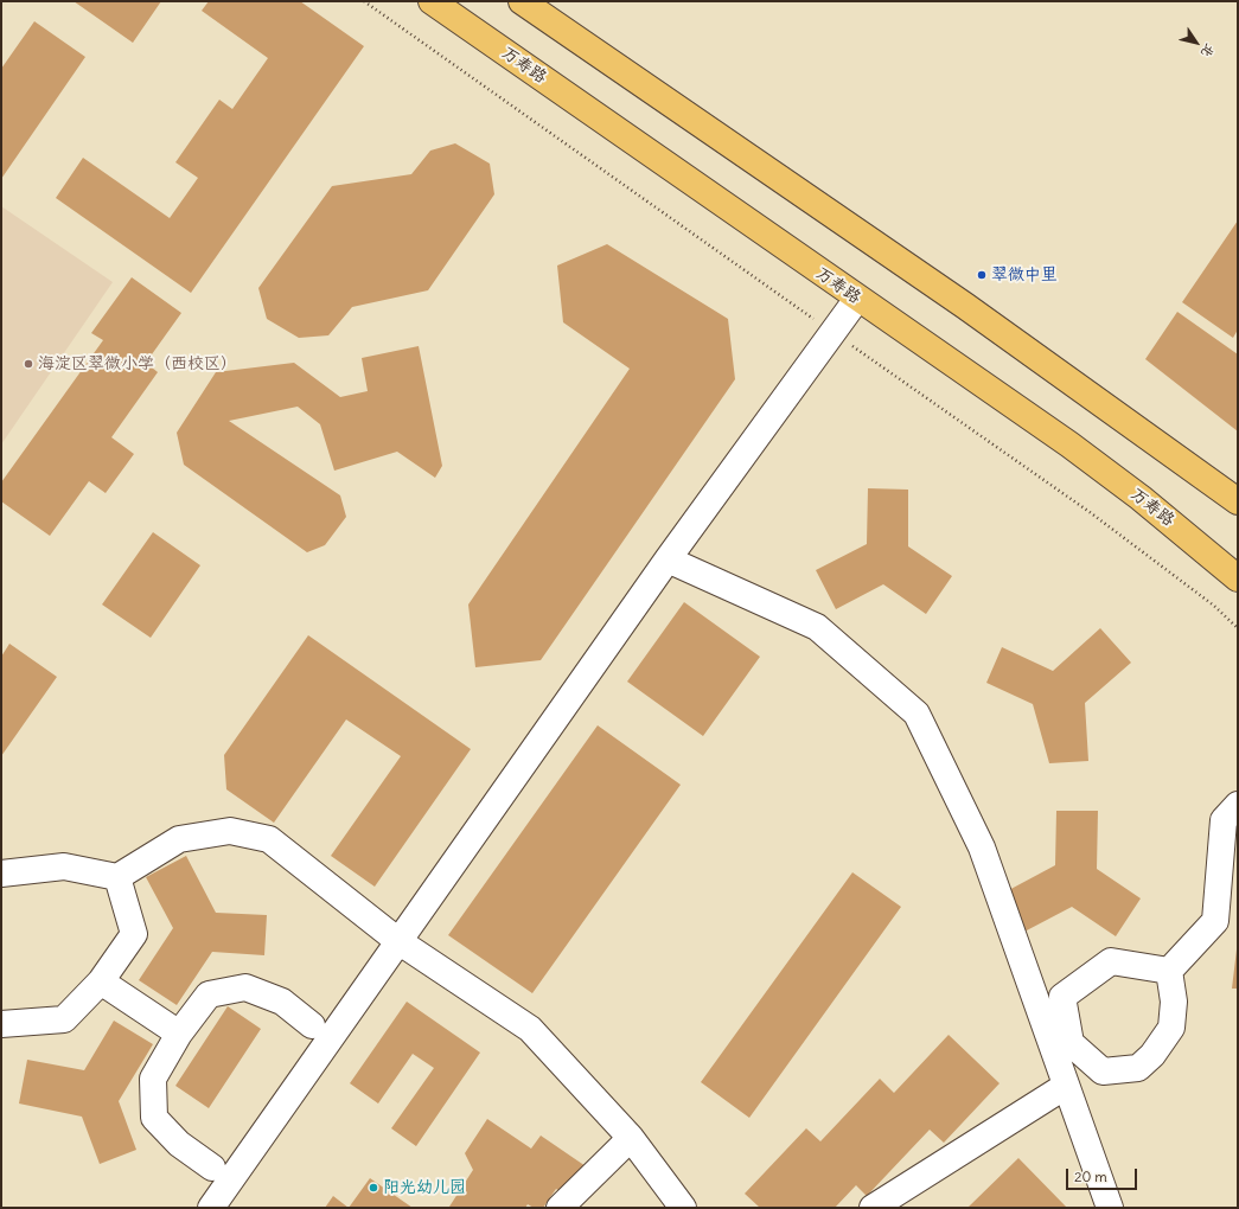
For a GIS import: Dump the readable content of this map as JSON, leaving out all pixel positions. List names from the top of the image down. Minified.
{"streets":{"main road":["万寿路"]},"places":["翠微中里","海淀区翠微小学（西校区）","阳光幼儿园"],"scale_bar":"20 m","north":"bottom right"}
